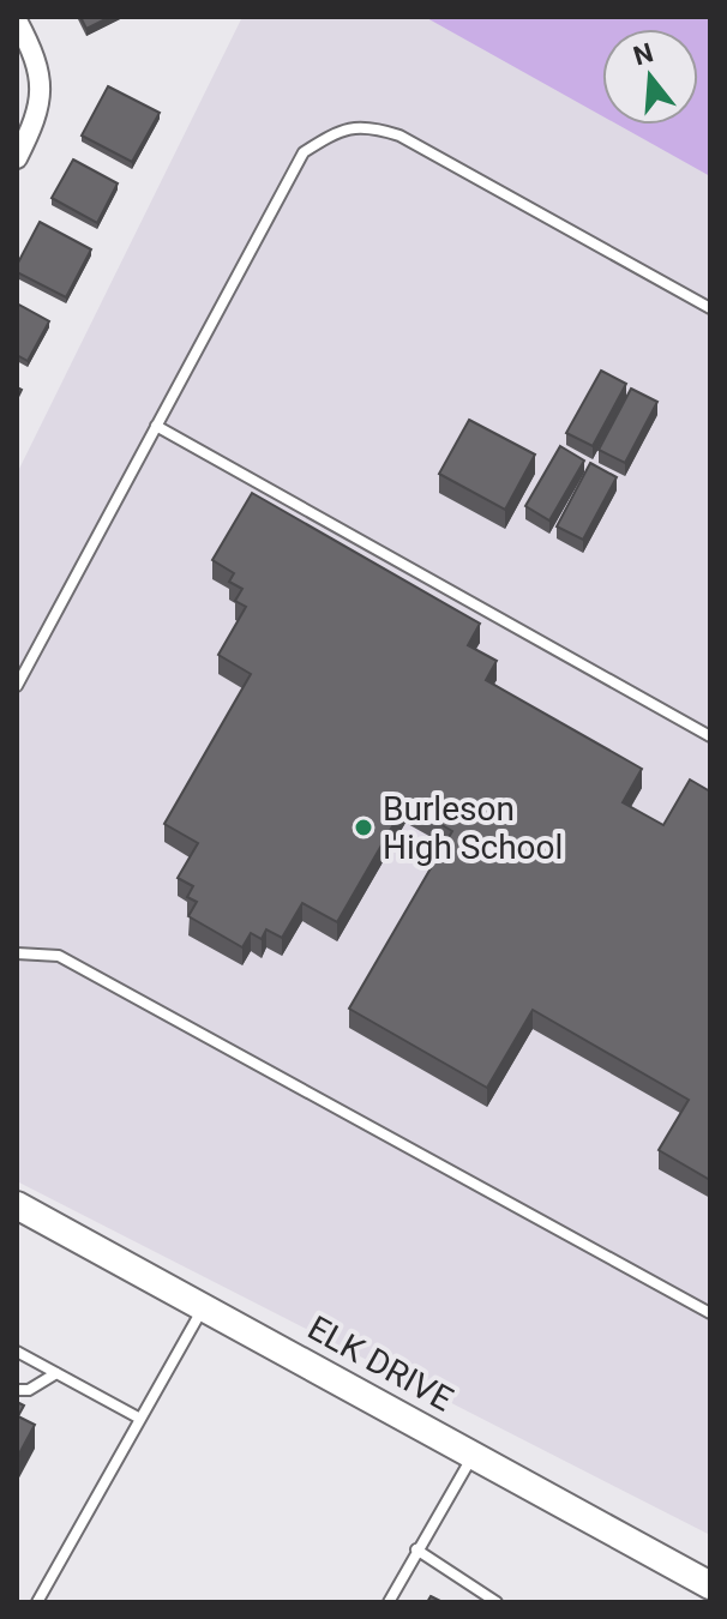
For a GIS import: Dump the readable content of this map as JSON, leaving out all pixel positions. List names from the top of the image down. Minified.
{"streets":{"street":["ELK DRIVE"]},"places":["Burleson High School"],"north":"top"}
